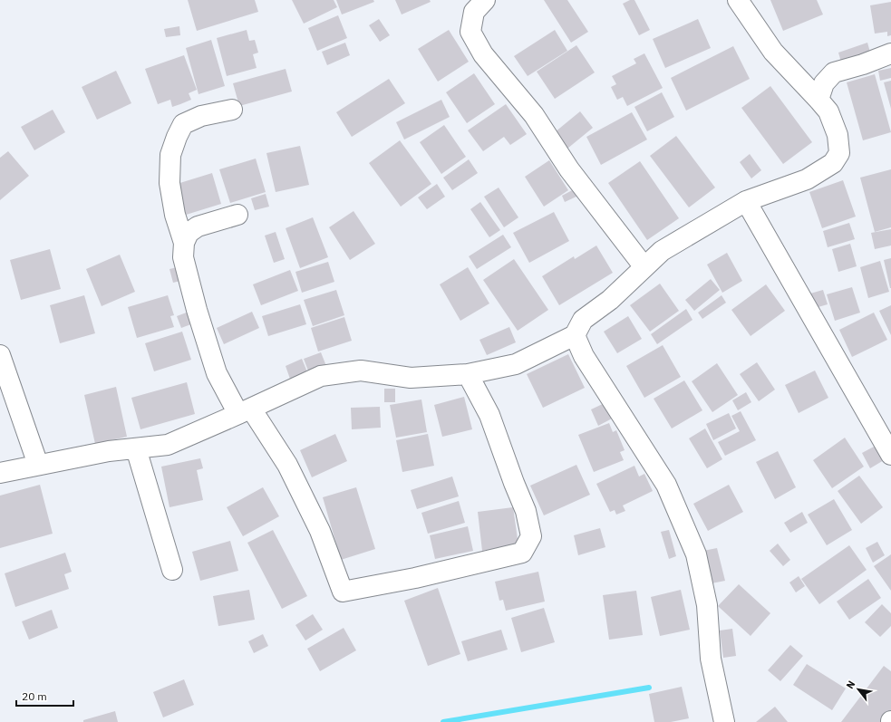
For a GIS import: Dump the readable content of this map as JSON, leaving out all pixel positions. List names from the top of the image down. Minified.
{"scale_bar":"20 m","north":"top left"}
